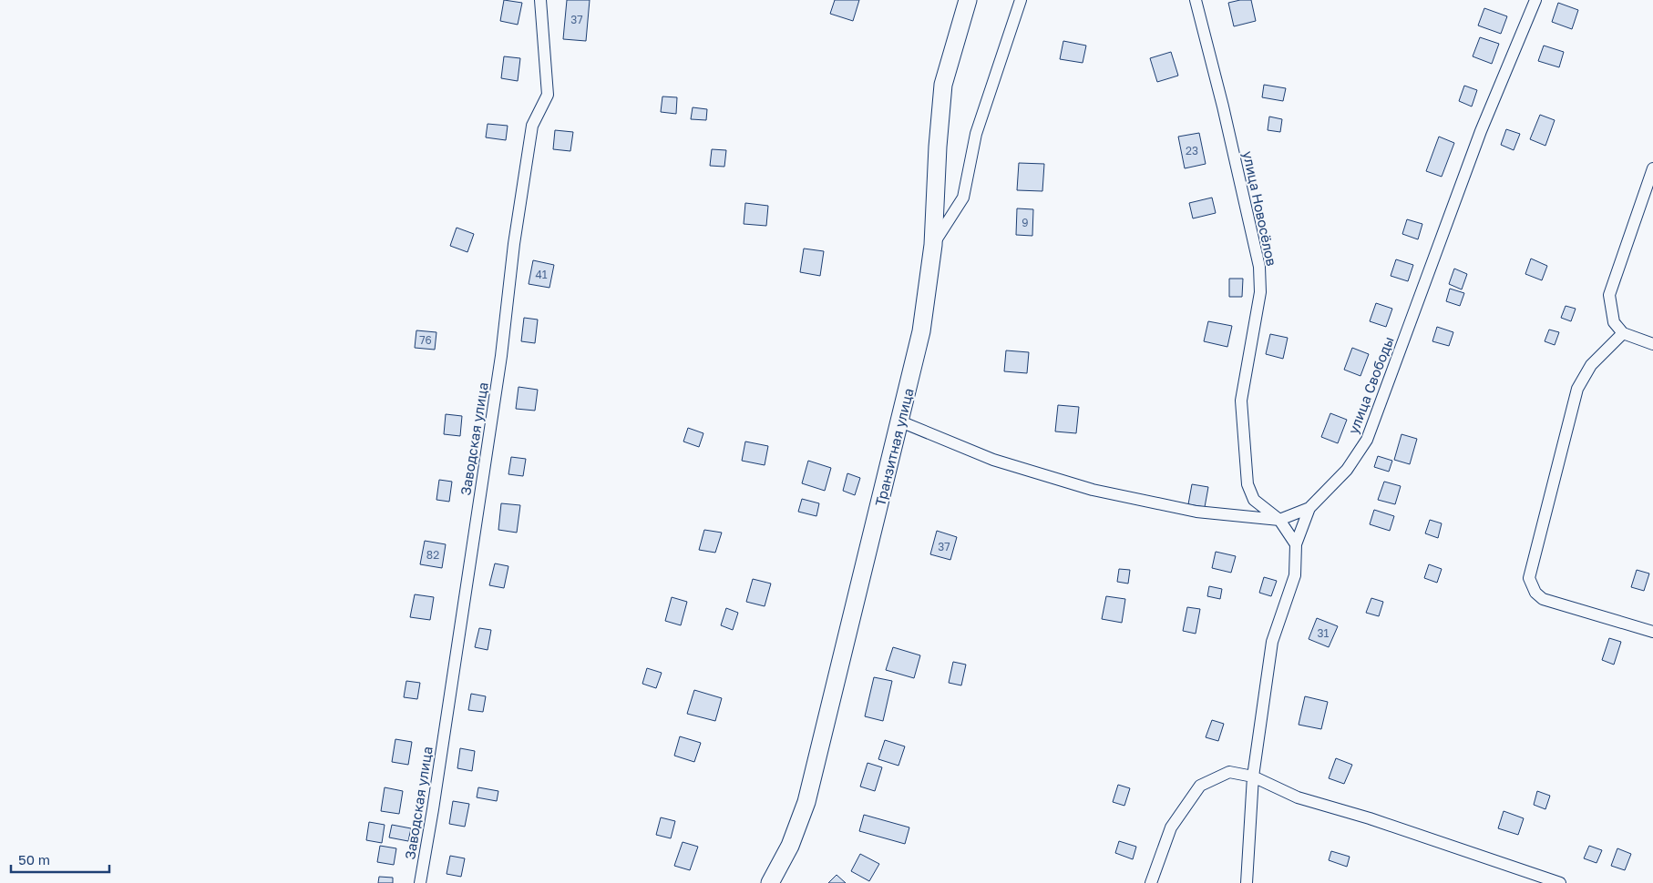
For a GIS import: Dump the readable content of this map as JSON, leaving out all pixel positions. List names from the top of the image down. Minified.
{"streets":{"main road":["Транзитная улица"],"street":["улица Новосёлов","улица Свободы","Заводская улица"]},"crossings":[["улица Новосёлов","улица Свободы"]],"house_numbers":["37","23","9","41","76","37","82","31"],"scale_bar":"50 m"}
